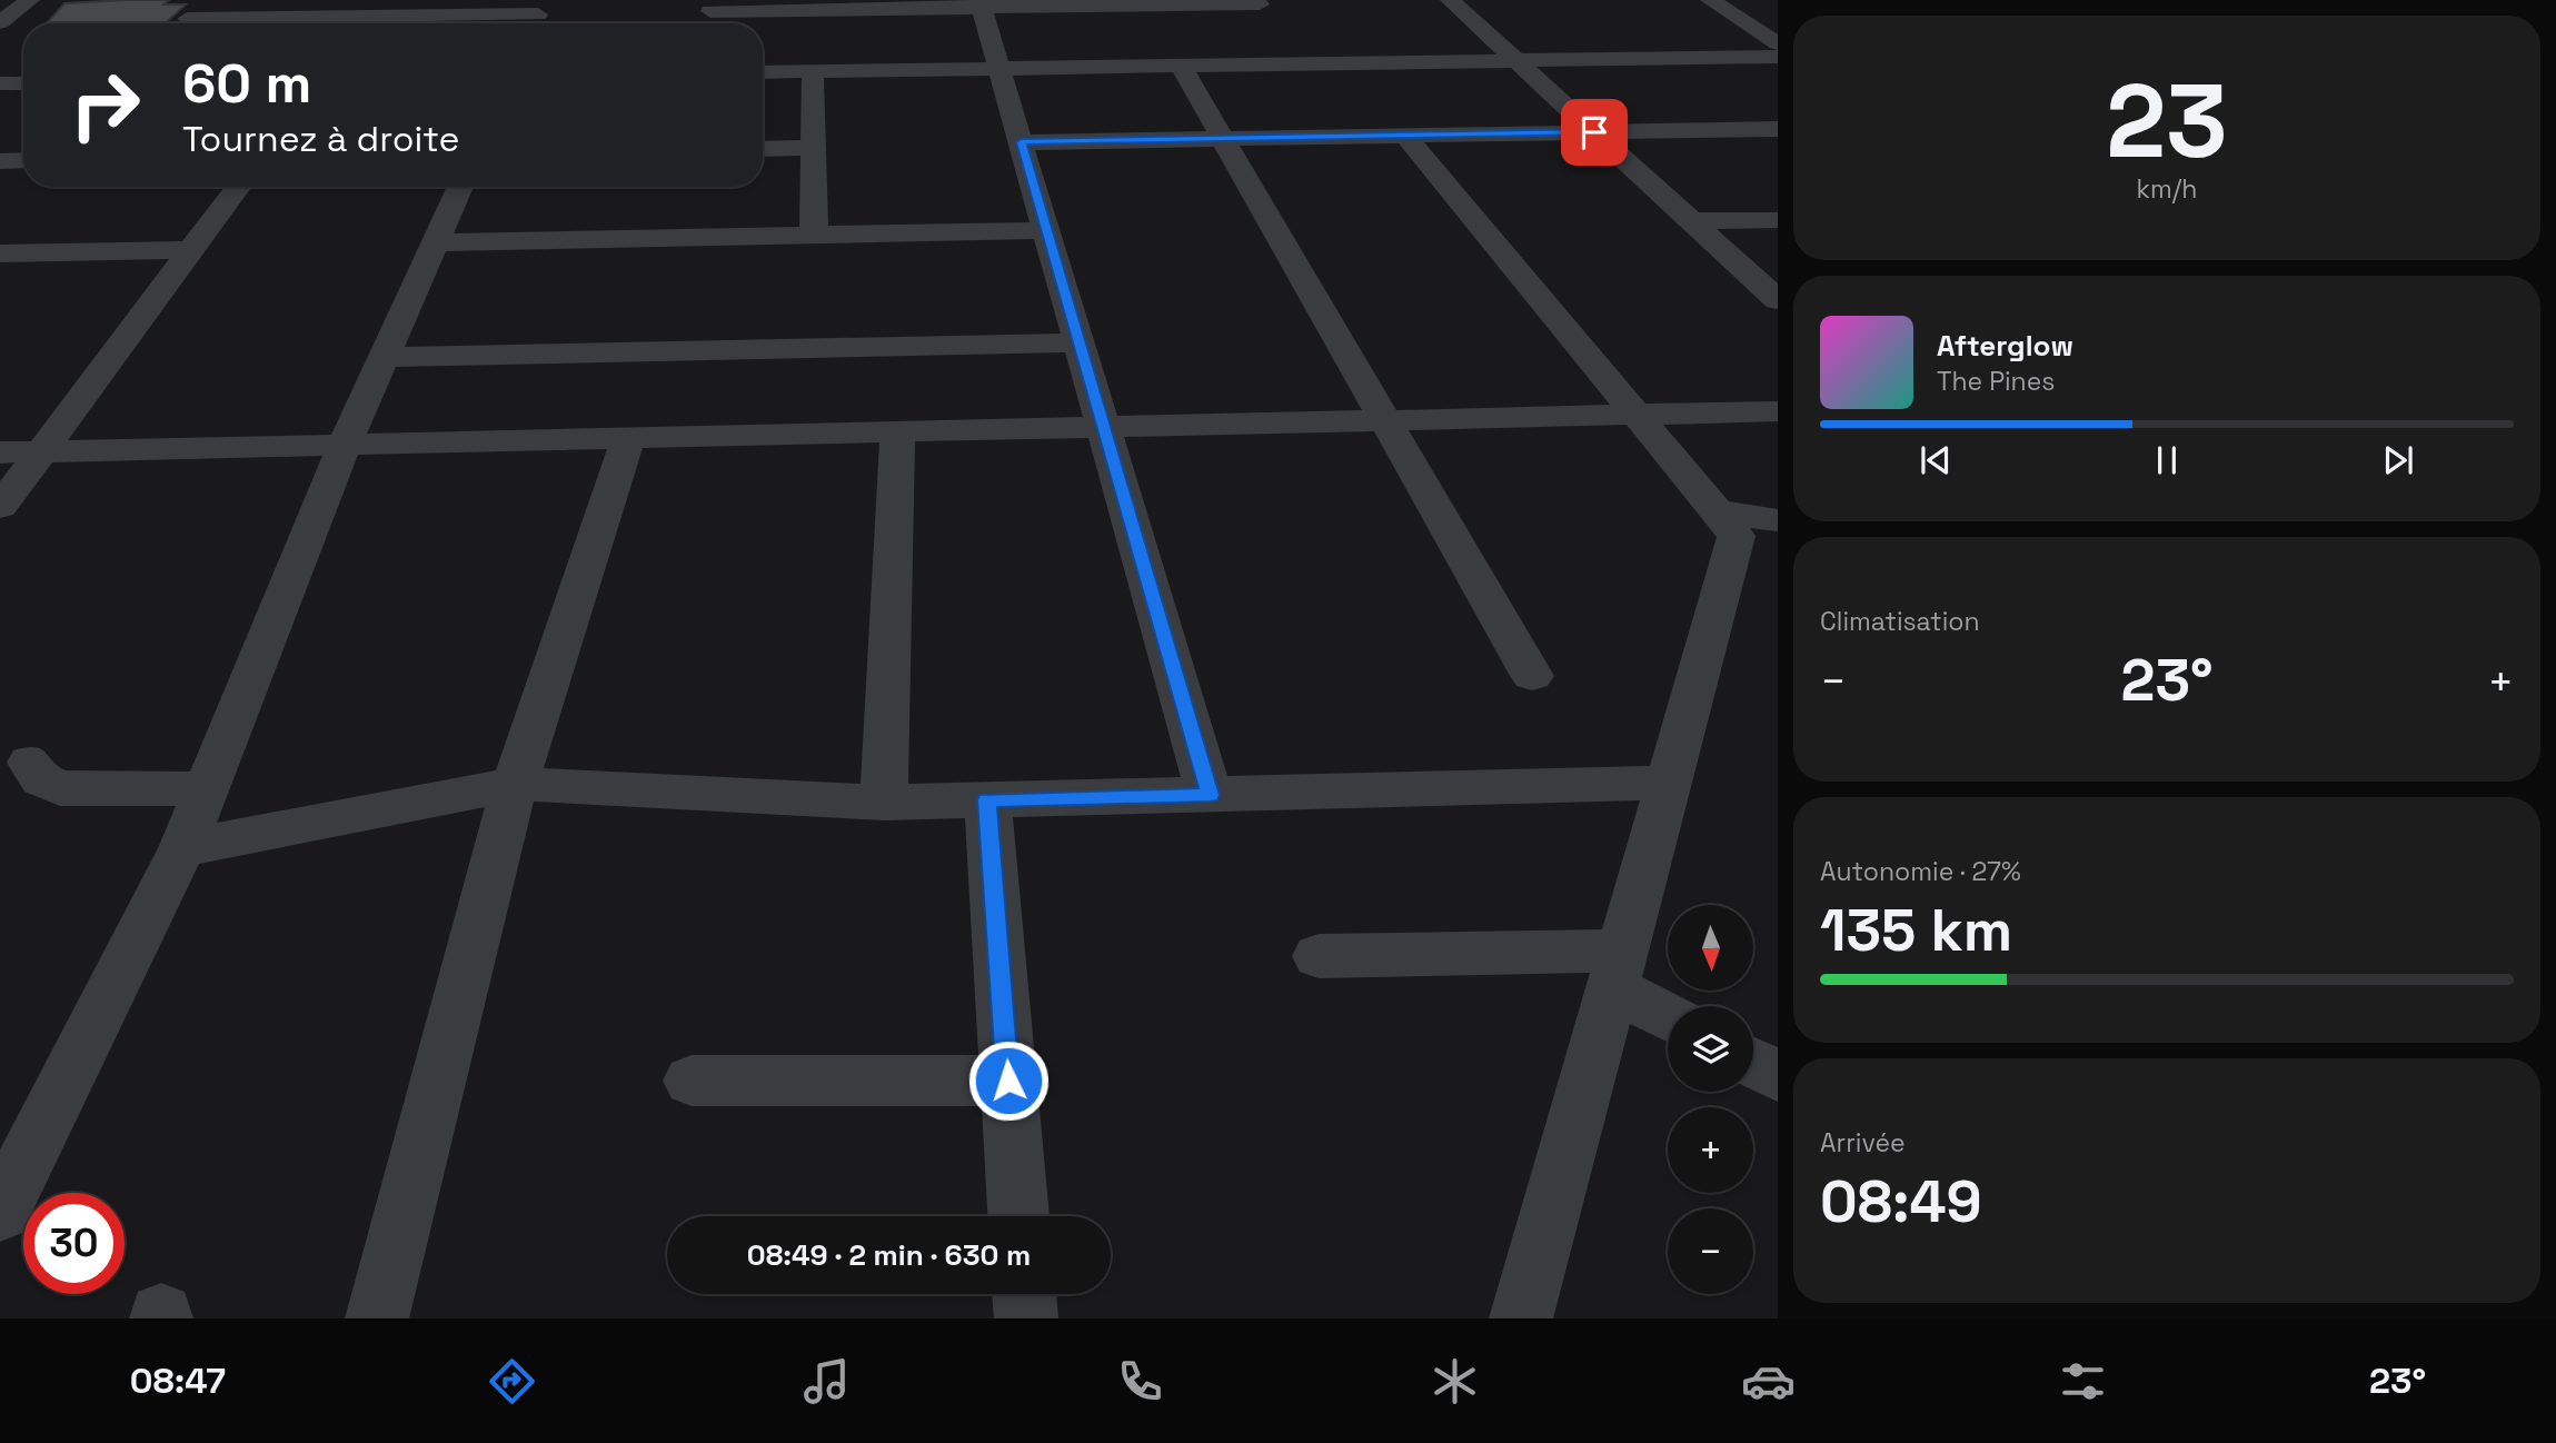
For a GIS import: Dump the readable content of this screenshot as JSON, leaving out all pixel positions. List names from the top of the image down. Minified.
{"north":"bottom","page":{"tile":[["23","km/h"],"Climatisation",["Autonomie · 27%","135 km"],["Arrivée","08:49"]],"turn":["60 m","Tournez à droite"],"song":["Afterglow","The Pines"],"heat":["−","23°","+"],"map_buttons":["+","−"],"limit":"30","trip":"08:49 · 2 min · 630 m","tabs":["08:47","23°"]}}
